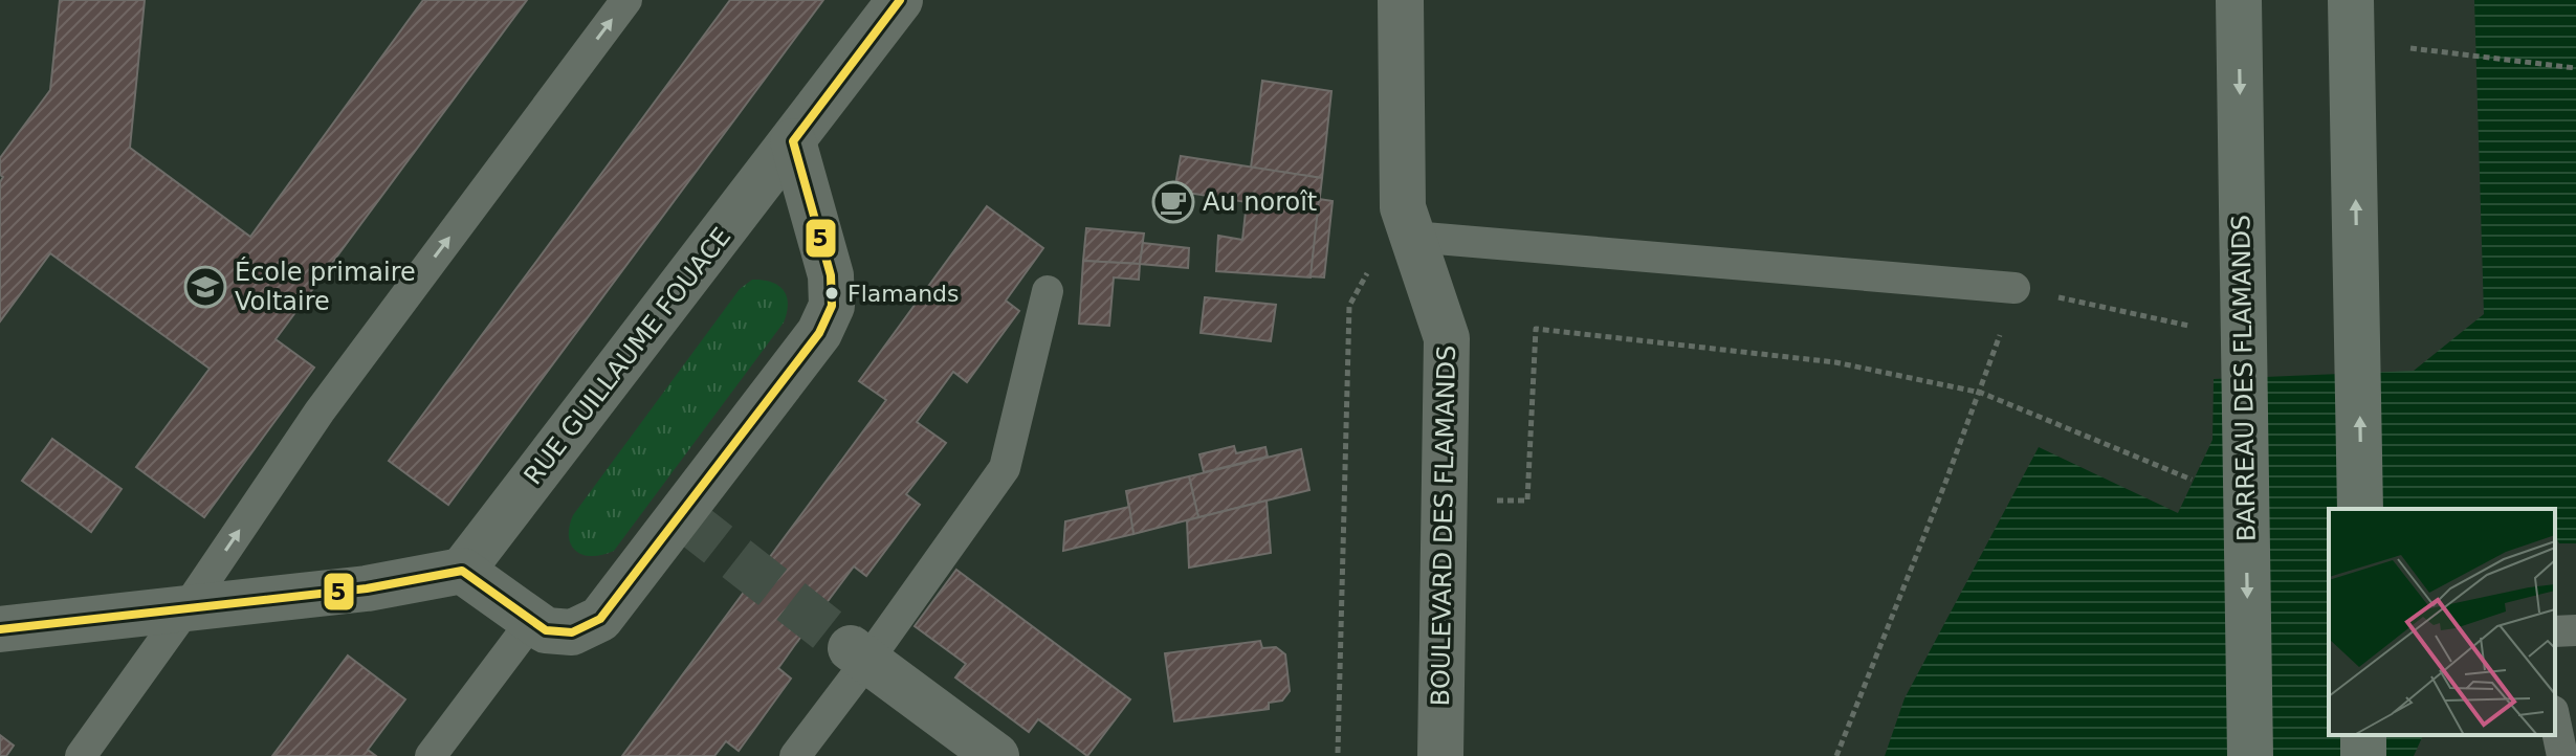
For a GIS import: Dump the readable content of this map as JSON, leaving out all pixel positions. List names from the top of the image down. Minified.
{"streets":{"highway":["BARREAU DES FLAMANDS"],"street":["RUE GUILLAUME FOUACE","BOULEVARD DES FLAMANDS"]},"places":{"cafe":["Au noroît"],"school or university":["École primaire Voltaire"],"other":["Flamands"]},"lines":["transit line 5"]}
